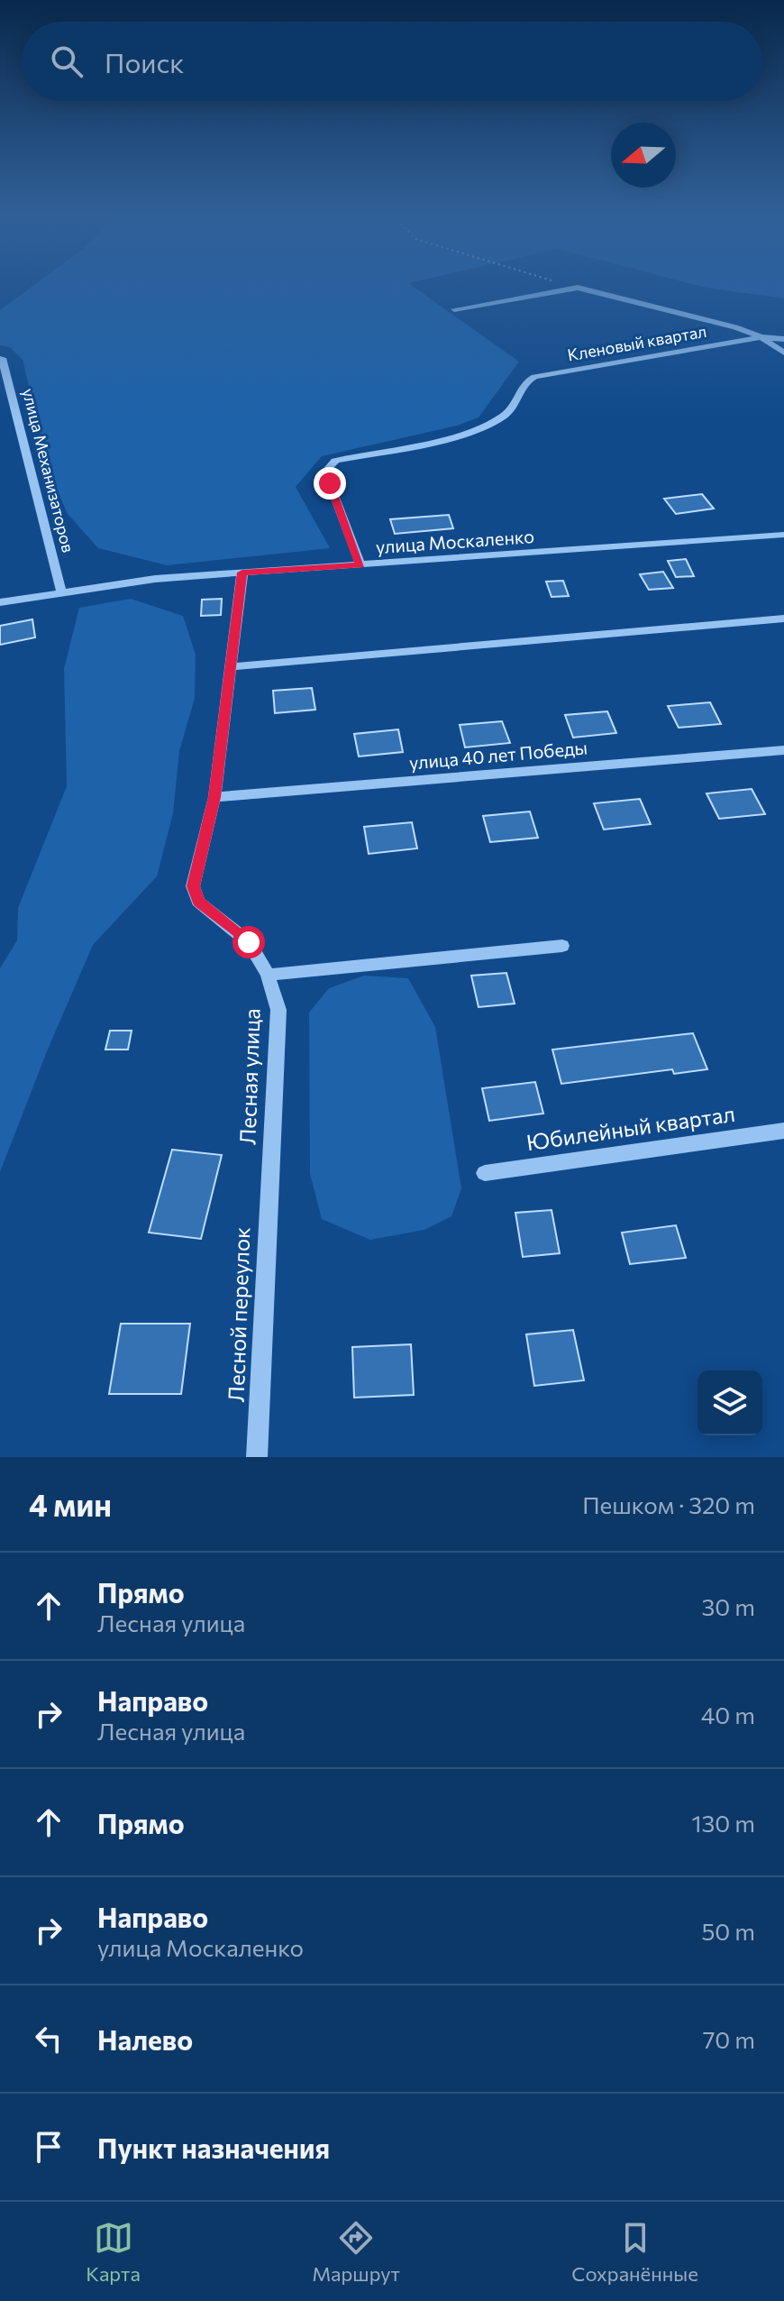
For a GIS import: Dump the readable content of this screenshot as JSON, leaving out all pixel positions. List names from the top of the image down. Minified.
{"streets":{"street":["Кленовый квартал","улица Механизаторов","улица Москаленко","улица 40 лет Победы","Лесная улица","Юбилейный квартал","Лесной переулок"]},"crossings":[["Кленовый квартал","улица Москаленко"],["улица Механизаторов","улица Москаленко"],["улица Москаленко","Лесная улица"],["улица 40 лет Победы","Лесная улица"],["Лесная улица","Лесной переулок"]],"north":"left","page":{"search":"Поиск","heading":["4 мин","Пешком · 320 m"],"list":[["Прямо","Лесная улица","30 m"],["Направо","Лесная улица","40 m"],["Прямо","130 m"],["Направо","улица Москаленко","50 m"],["Налево","70 m"],"Пункт назначения"],"nav":["Карта","Маршрут","Сохранённые"]}}
